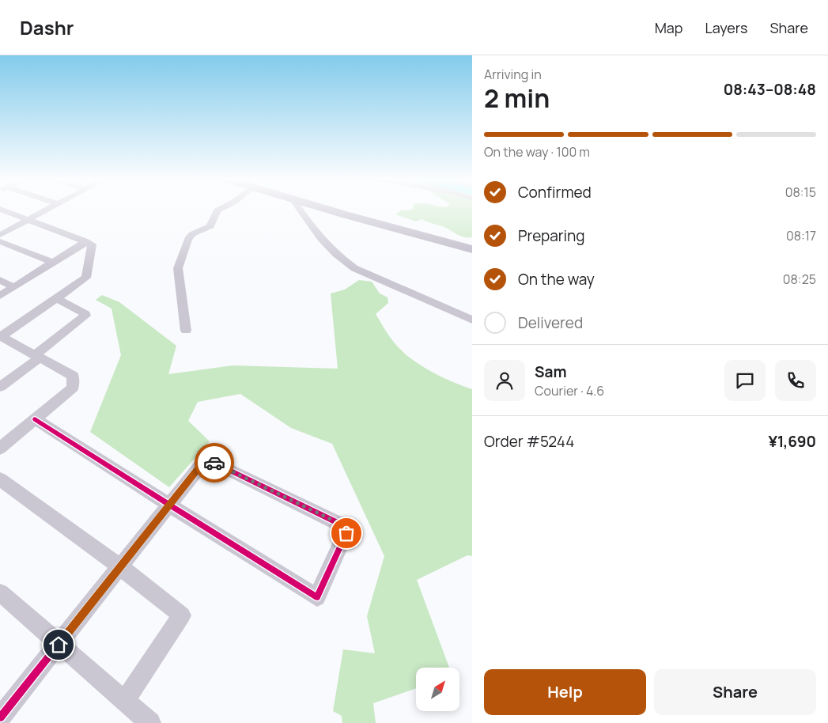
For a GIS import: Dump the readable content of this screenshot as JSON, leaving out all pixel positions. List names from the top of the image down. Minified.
{"north":"top right","page":{"header":"Dashr","nav":["Map","Layers","Share"],"heading":["2 min","Arriving in","08:43–08:48"],"panel":["Sam","Courier · 4.6","Order #5244","¥1,690"],"bar":"On the way · 100 m","list":[["Confirmed","08:15"],["Preparing","08:17"],["On the way","08:25"],"Delivered"],"buttons":["Help","Share"]}}
